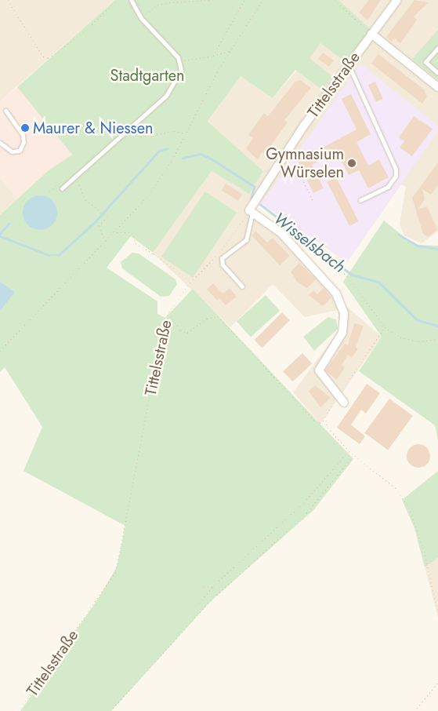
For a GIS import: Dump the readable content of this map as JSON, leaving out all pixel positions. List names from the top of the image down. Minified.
{"streets":{"street":["Tittelsstraße"]},"water":["Wisselsbach"],"parks":["Stadtgarten"],"places":["Maurer & Niessen","Gymnasium Würselen"]}
